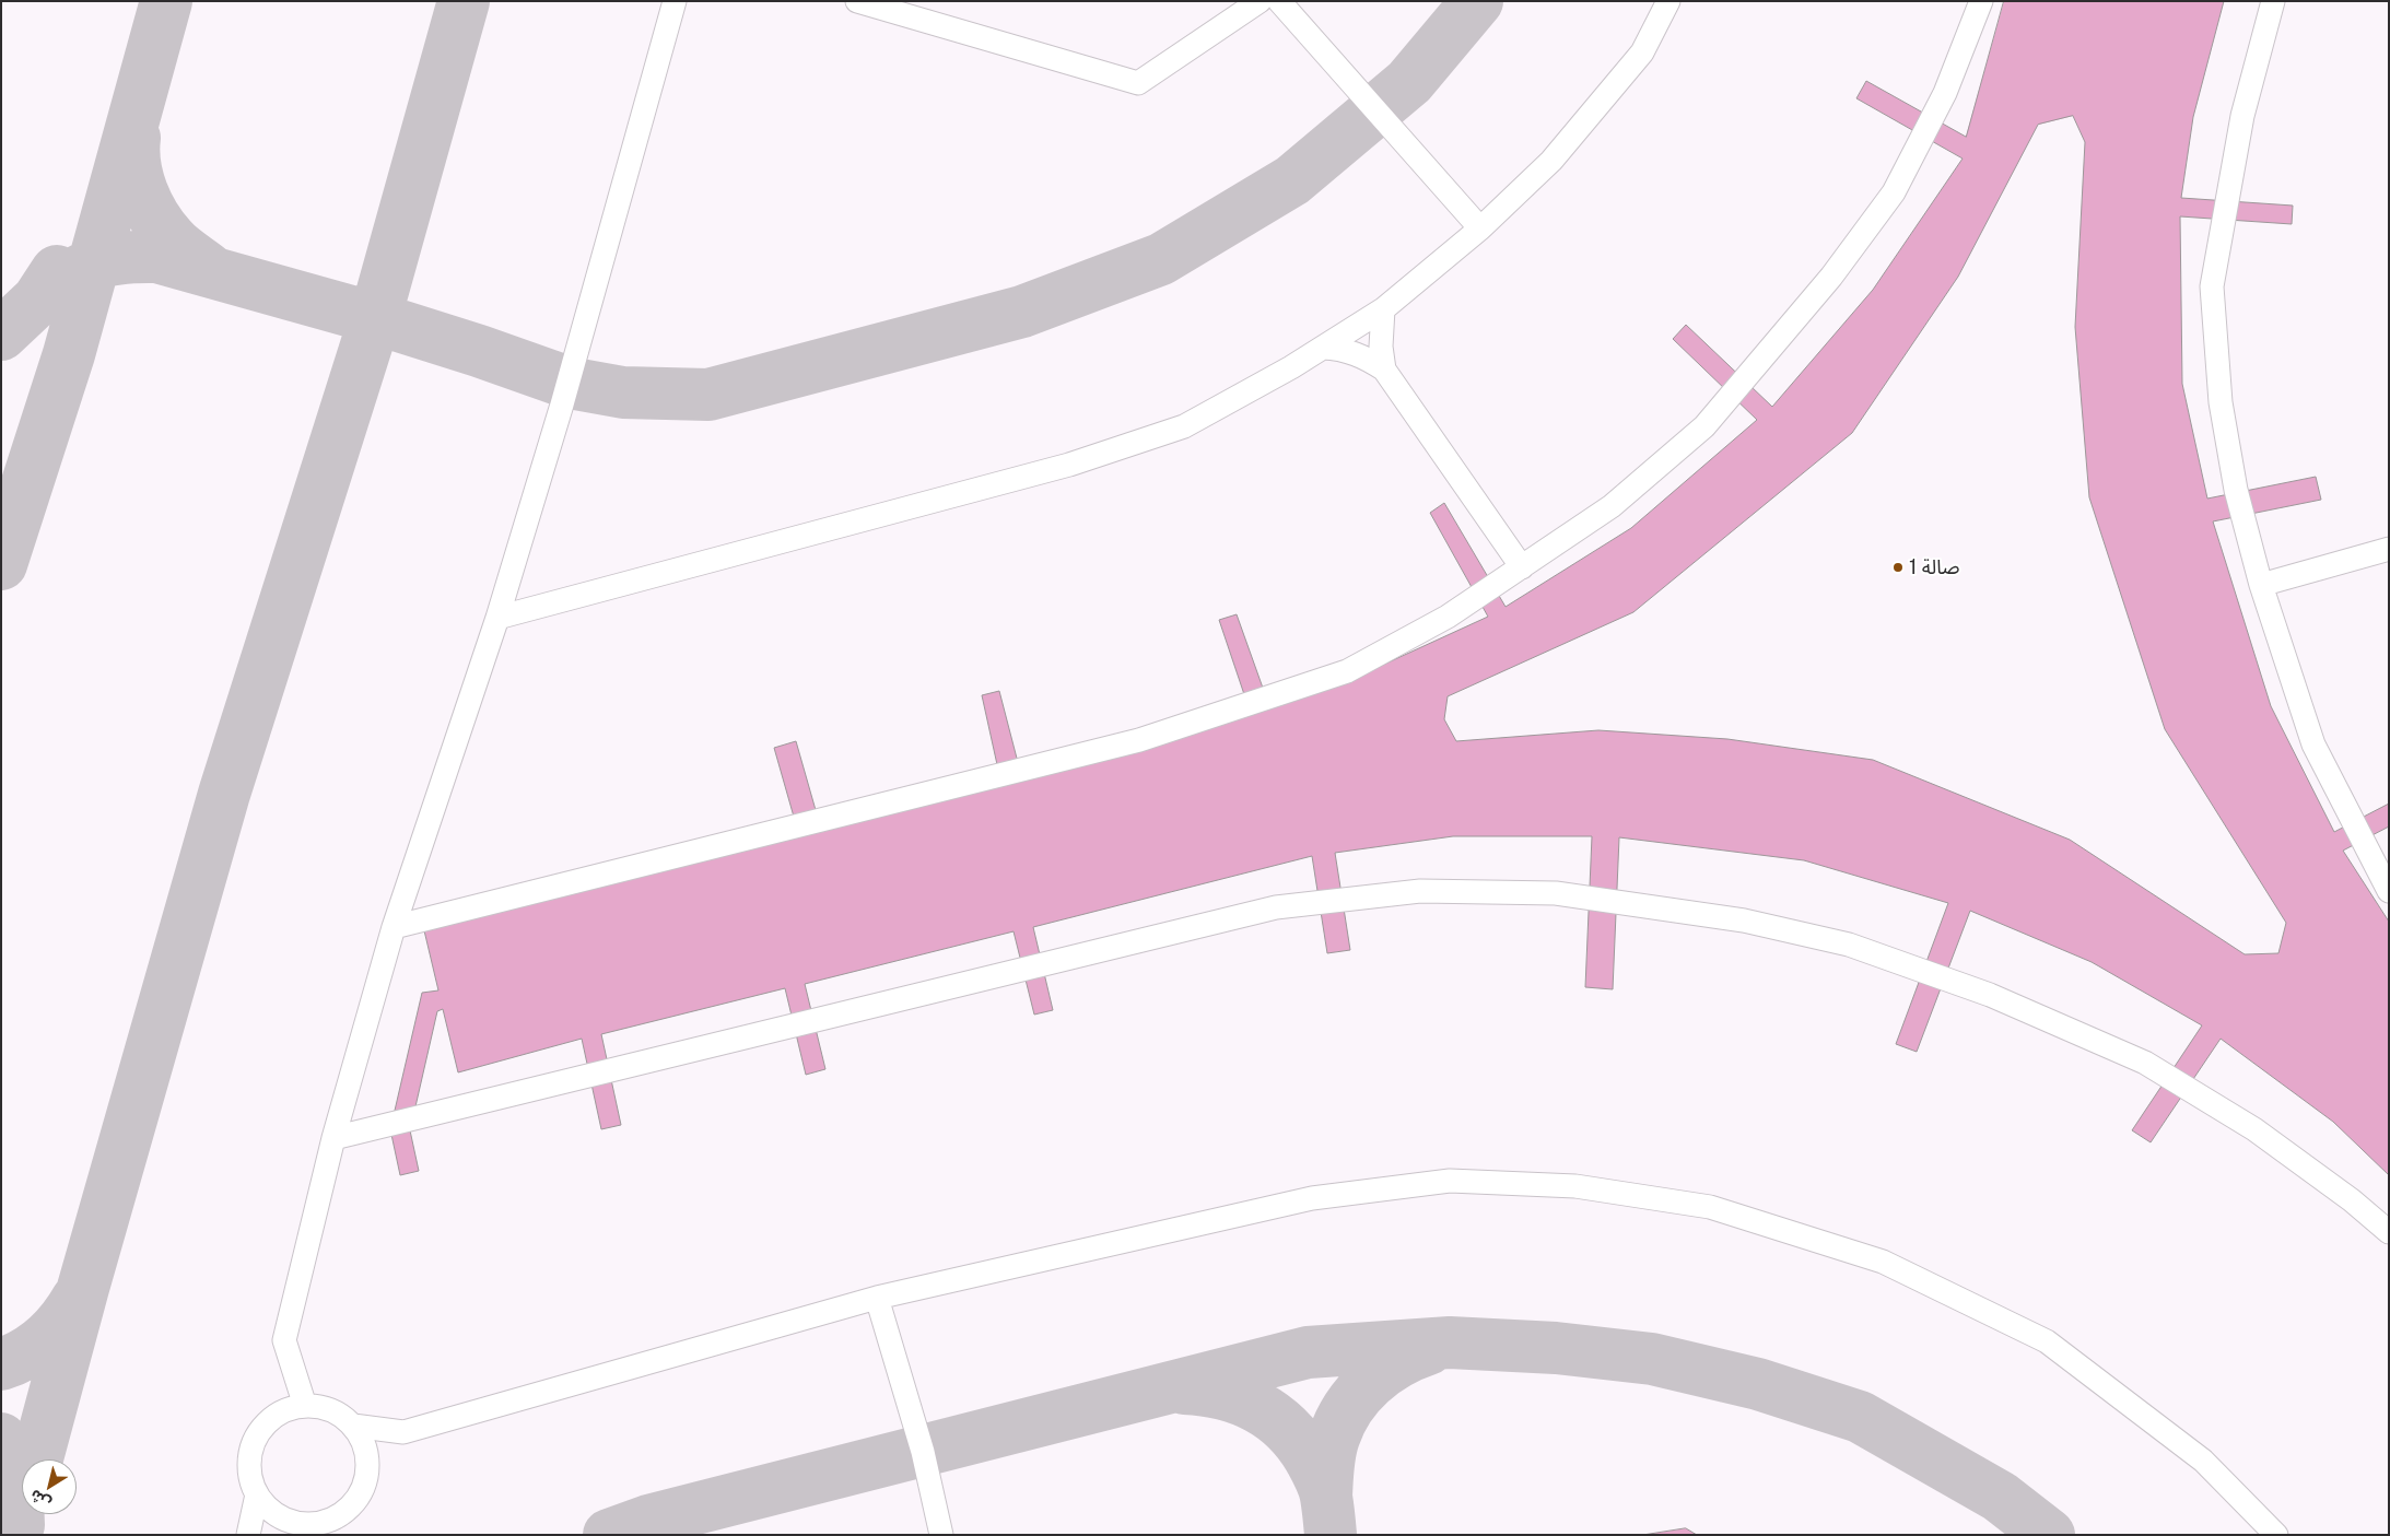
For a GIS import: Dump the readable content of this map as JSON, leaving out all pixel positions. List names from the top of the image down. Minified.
{"places":["صالة 1"],"north":"bottom left"}
